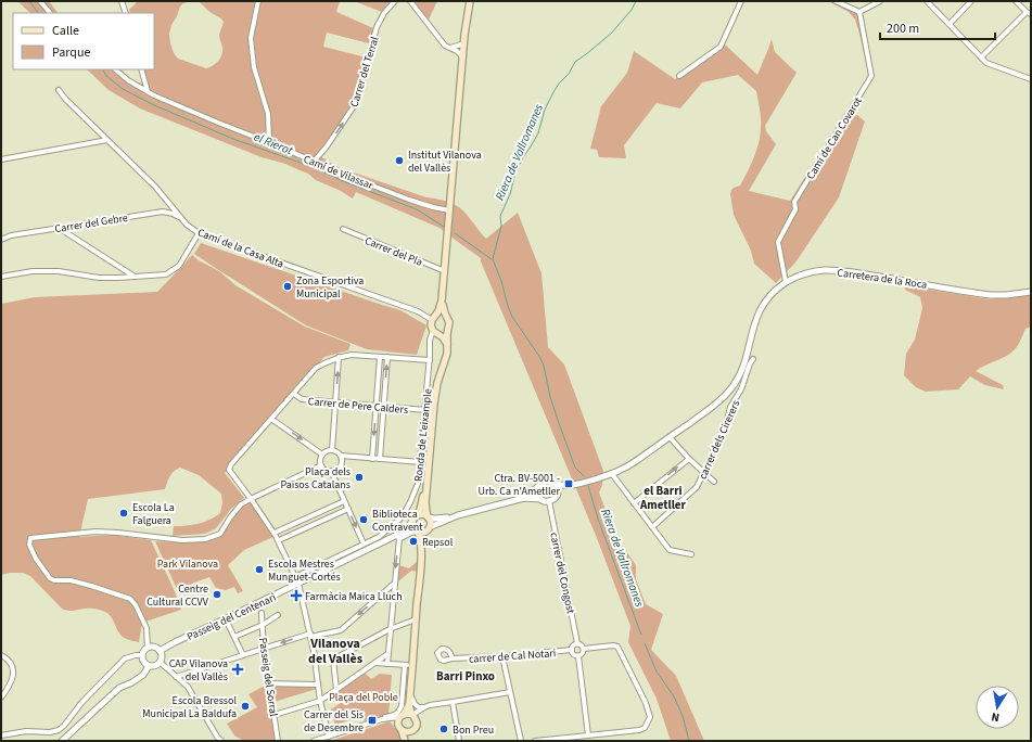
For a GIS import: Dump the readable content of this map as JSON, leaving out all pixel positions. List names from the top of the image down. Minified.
{"streets":{"street":["Carrer del Terral","Camí de Can Covarot","Camí de Vilassar","Carrer del Gebre","Camí de la Casa Alta","Carrer del Pla","Carretera de la Roca","Carrer de Pere Calders","Ronda de L'eixample","carrer dels Cirerers","carrer del Congost","Passeig del Centenari","carrer de Cal Notari","Passeig del Sorral"]},"crossings":[["Carrer del Terral","Camí de Vilassar"],["Camí de Can Covarot","Carretera de la Roca"],["Carrer del Gebre","Camí de la Casa Alta"],["Camí de la Casa Alta","Ronda de L'eixample"],["Carretera de la Roca","carrer del Congost"],["Carrer de Pere Calders","Ronda de L'eixample"],["carrer del Congost","carrer de Cal Notari"]],"one_way":["Carrer del Terral"],"districts":["el Barri Ametller","Vilanova del Vallès","Barri Pinxo"],"water":["el Rierot","Riera de Vallromanes"],"parks":["Park Vilanova","Plaça del Poble"],"places":{"other":["Institut Vilanova del Vallès","Zona Esportiva Municipal","Plaça dels Països Catalans","Escola La Falguera","Biblioteca Contravent","Repsol","Escola Mestres Munguet-Cortés","Centre Cultural CCVV","Escola Bressol Municipal La Baldufa","Bon Preu"],"transit":["Ctra. BV-5001 - Urb. Ca n'Ametller","Carrer del Sis de Desembre"],"health":["Farmàcia Maica Lluch","CAP Vilanova del Vallès"]},"legend":["Calle","Parque"],"scale_bar":"200 m","north":"bottom"}
